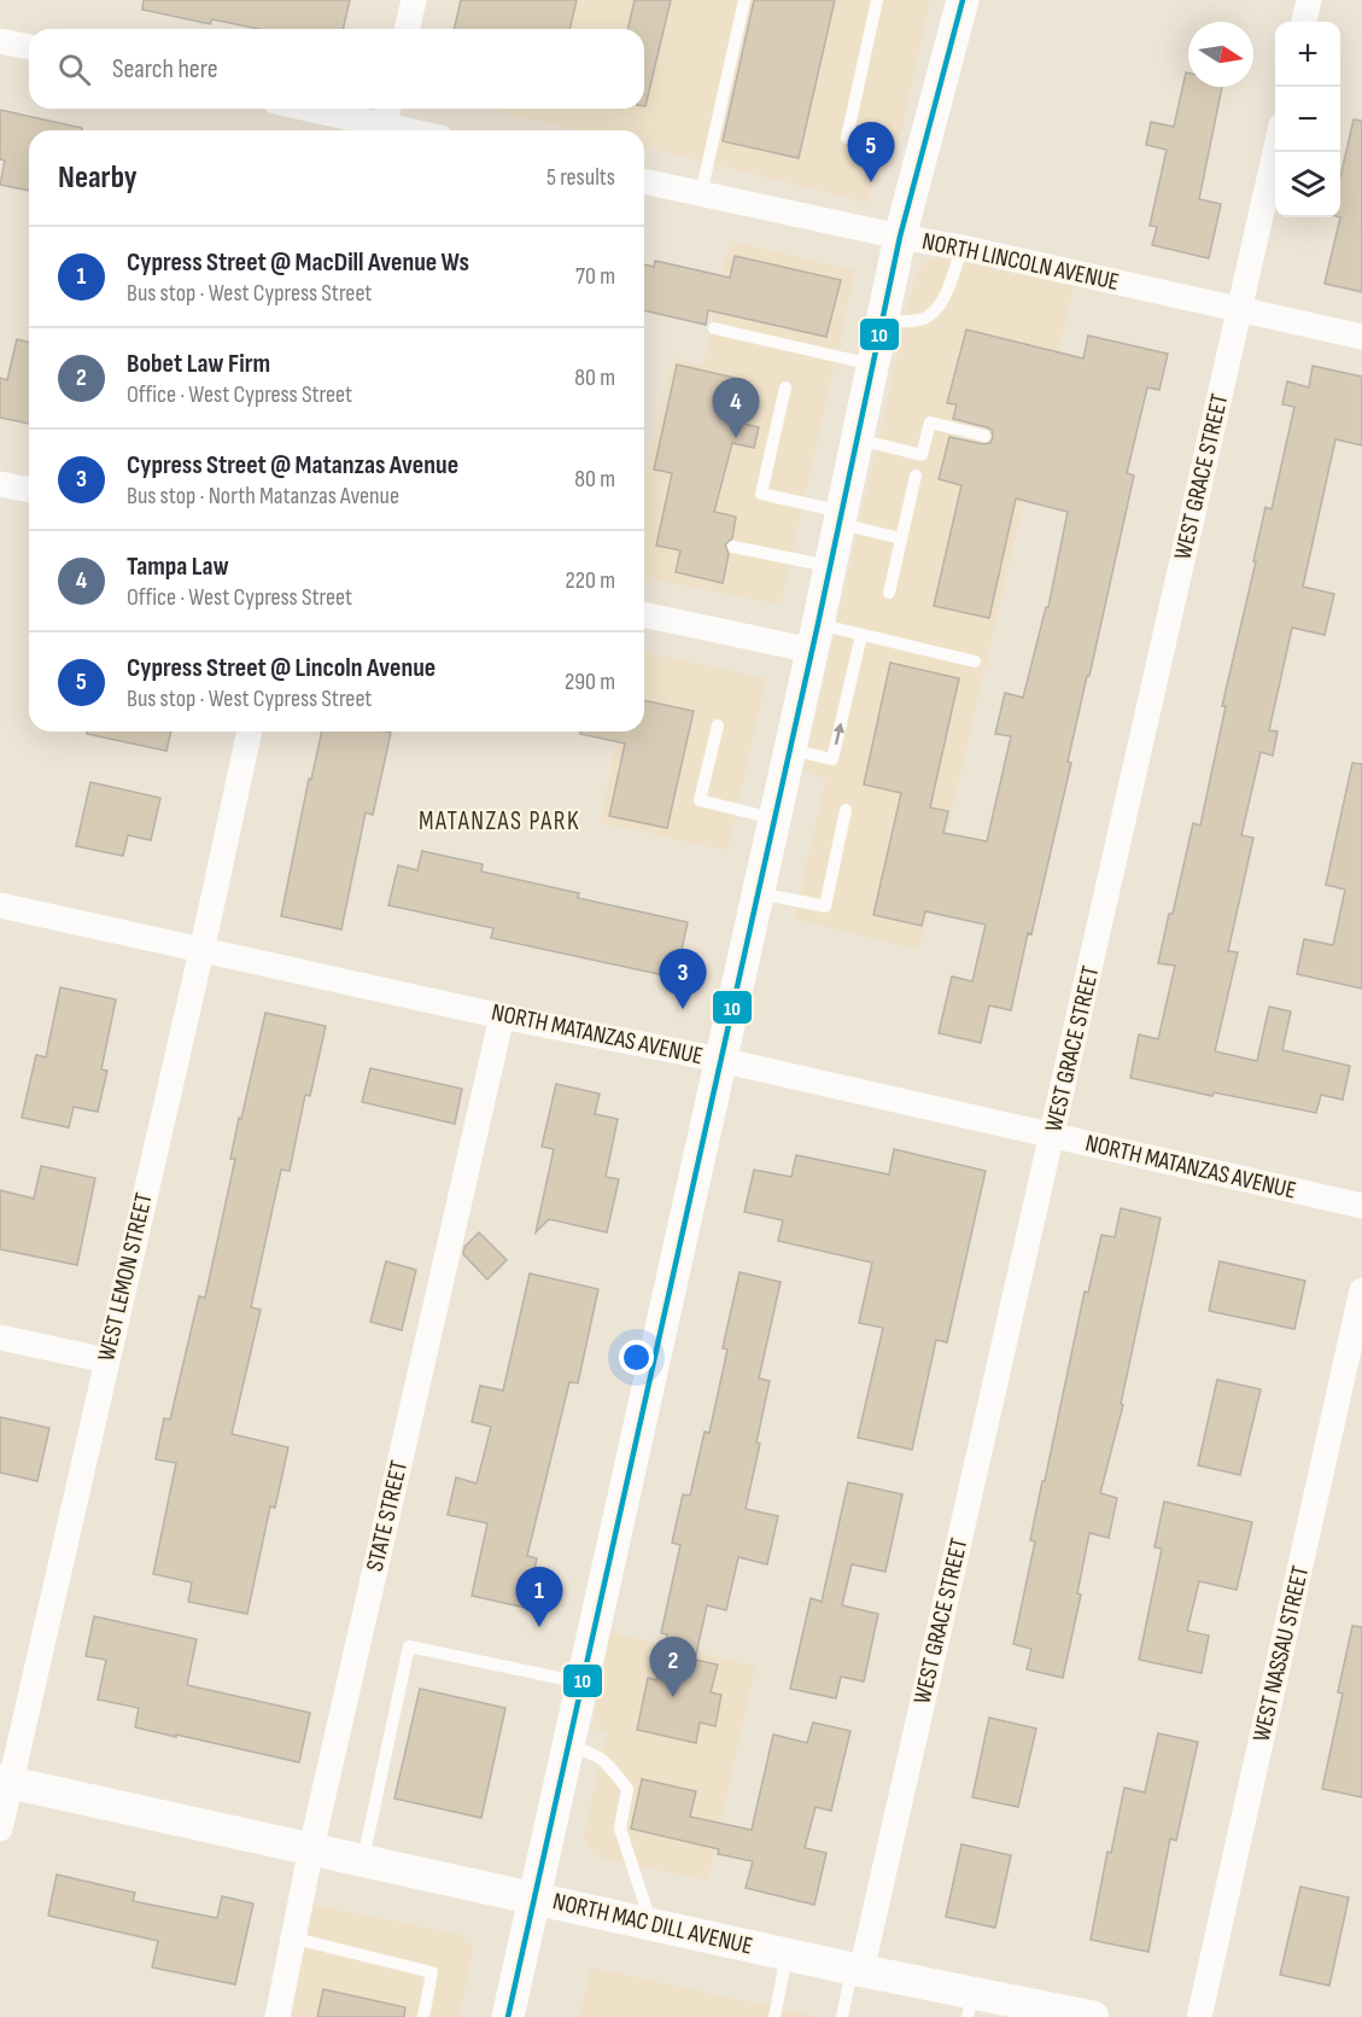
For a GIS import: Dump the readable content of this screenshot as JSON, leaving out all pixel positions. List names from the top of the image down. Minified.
{"streets":{"street":["NORTH LINCOLN AVENUE","WEST GRACE STREET","NORTH MATANZAS AVENUE","WEST LEMON STREET","STATE STREET","WEST NASSAU STREET","NORTH MAC DILL AVENUE"]},"crossings":[["NORTH LINCOLN AVENUE","WEST GRACE STREET"],["WEST GRACE STREET","NORTH MATANZAS AVENUE"],["WEST GRACE STREET","NORTH MAC DILL AVENUE"],["NORTH MATANZAS AVENUE","WEST LEMON STREET"],["NORTH MATANZAS AVENUE","STATE STREET"],["WEST LEMON STREET","NORTH MAC DILL AVENUE"],["STATE STREET","NORTH MAC DILL AVENUE"]],"districts":["MATANZAS PARK"],"lines":["transit line 10"],"north":"right","page":{"map_buttons":["+","−"],"search":"Search here","pins":["5","4","3","1","2"],"heading":["Nearby","5 results"],"list":[{"mark":"1","name":"Cypress Street @ MacDill Avenue Ws","note":"Bus stop · West Cypress Street","value":"70 m"},{"mark":"2","name":"Bobet Law Firm","note":"Office · West Cypress Street","value":"80 m"},{"mark":"3","name":"Cypress Street @ Matanzas Avenue","note":"Bus stop · North Matanzas Avenue","value":"80 m"},{"mark":"4","name":"Tampa Law","note":"Office · West Cypress Street","value":"220 m"},{"mark":"5","name":"Cypress Street @ Lincoln Avenue","note":"Bus stop · West Cypress Street","value":"290 m"}]}}
